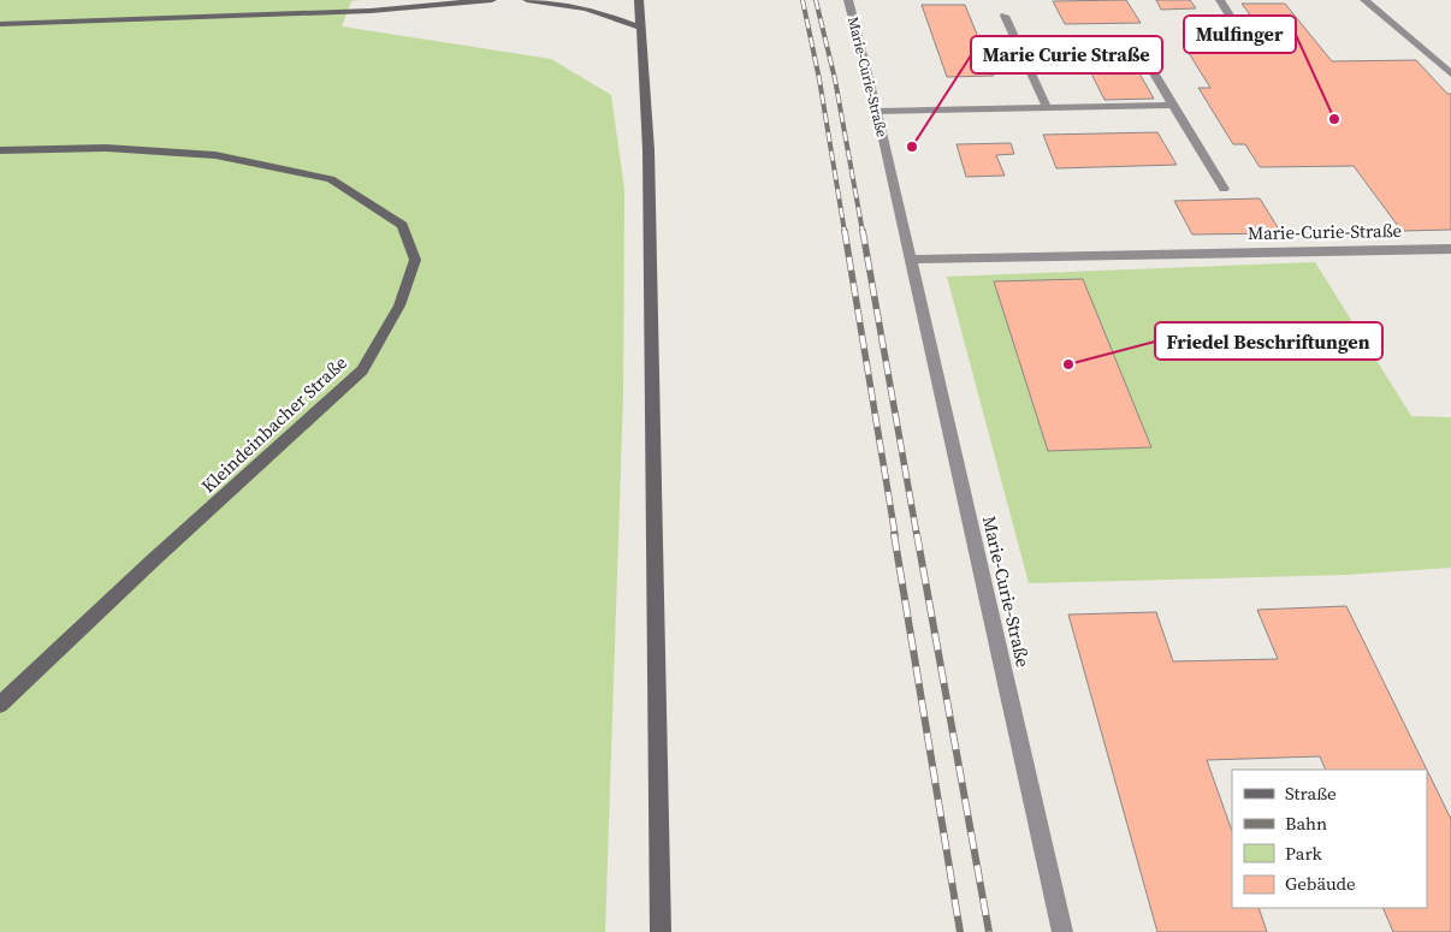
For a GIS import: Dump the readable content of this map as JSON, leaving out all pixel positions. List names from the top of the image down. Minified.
{"streets":{"street":["Marie-Curie-Straße","Kleindeinbacher Straße"]},"places":["Mulfinger","Marie Curie Straße","Friedel Beschriftungen"],"legend":["Straße","Bahn","Park","Gebäude"]}
